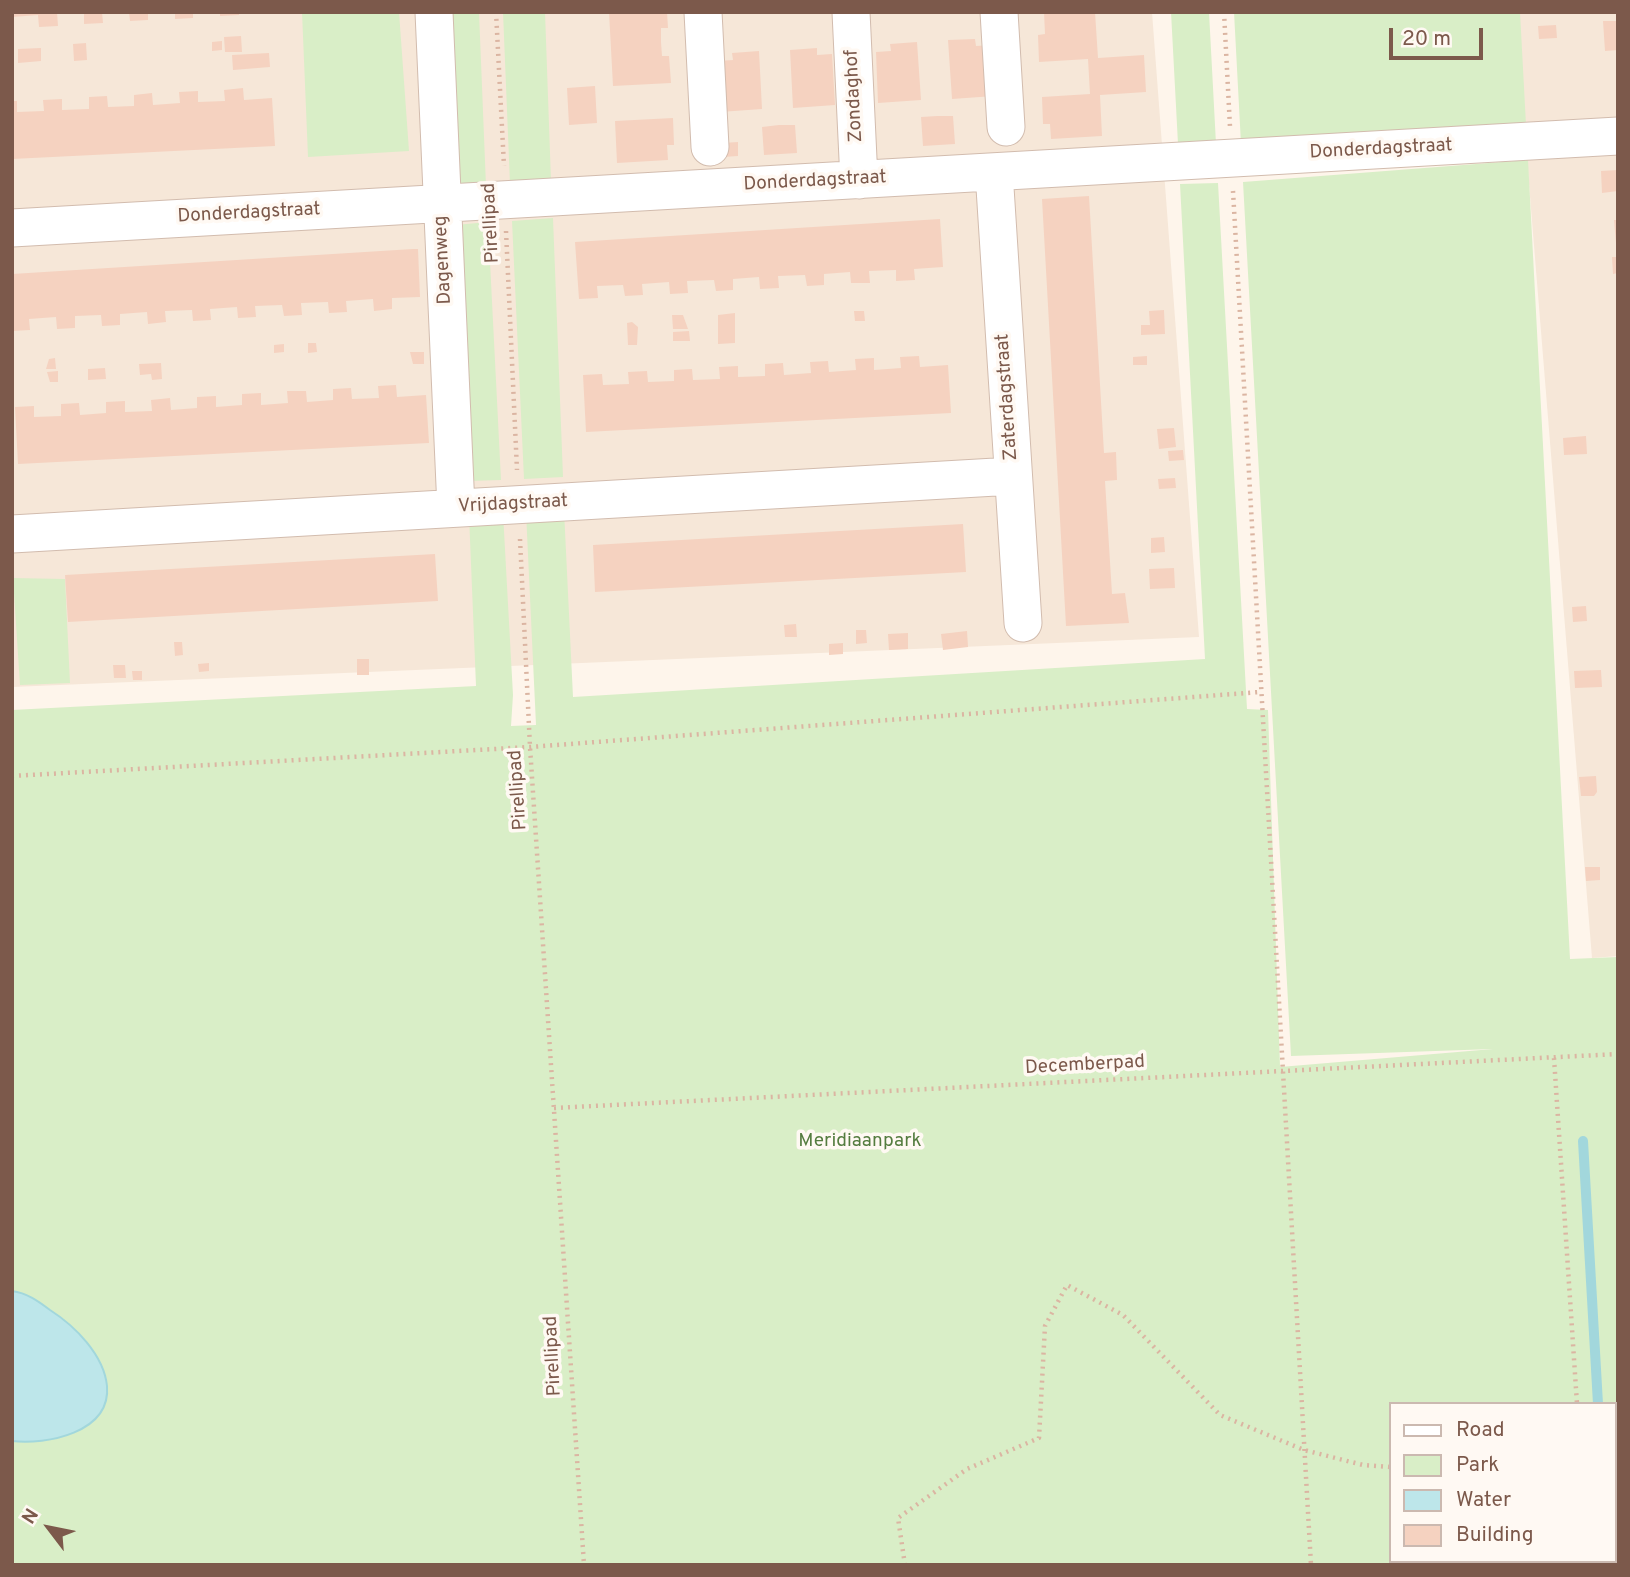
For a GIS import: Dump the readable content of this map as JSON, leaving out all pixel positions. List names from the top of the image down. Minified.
{"streets":{"street":["Zondaghof","Donderdagstraat","Dagenweg","Zaterdagstraat","Vrijdagstraat"],"path":["Pirellipad","Decemberpad"]},"crossings":[["Zondaghof","Donderdagstraat"],["Donderdagstraat","Pirellipad"],["Donderdagstraat","Dagenweg"],["Donderdagstraat","Zaterdagstraat"],["Pirellipad","Vrijdagstraat"],["Pirellipad","Decemberpad"],["Dagenweg","Vrijdagstraat"],["Zaterdagstraat","Vrijdagstraat"]],"parks":["Meridiaanpark"],"legend":["Road","Park","Water","Building"],"scale_bar":"20 m","north":"top left"}
